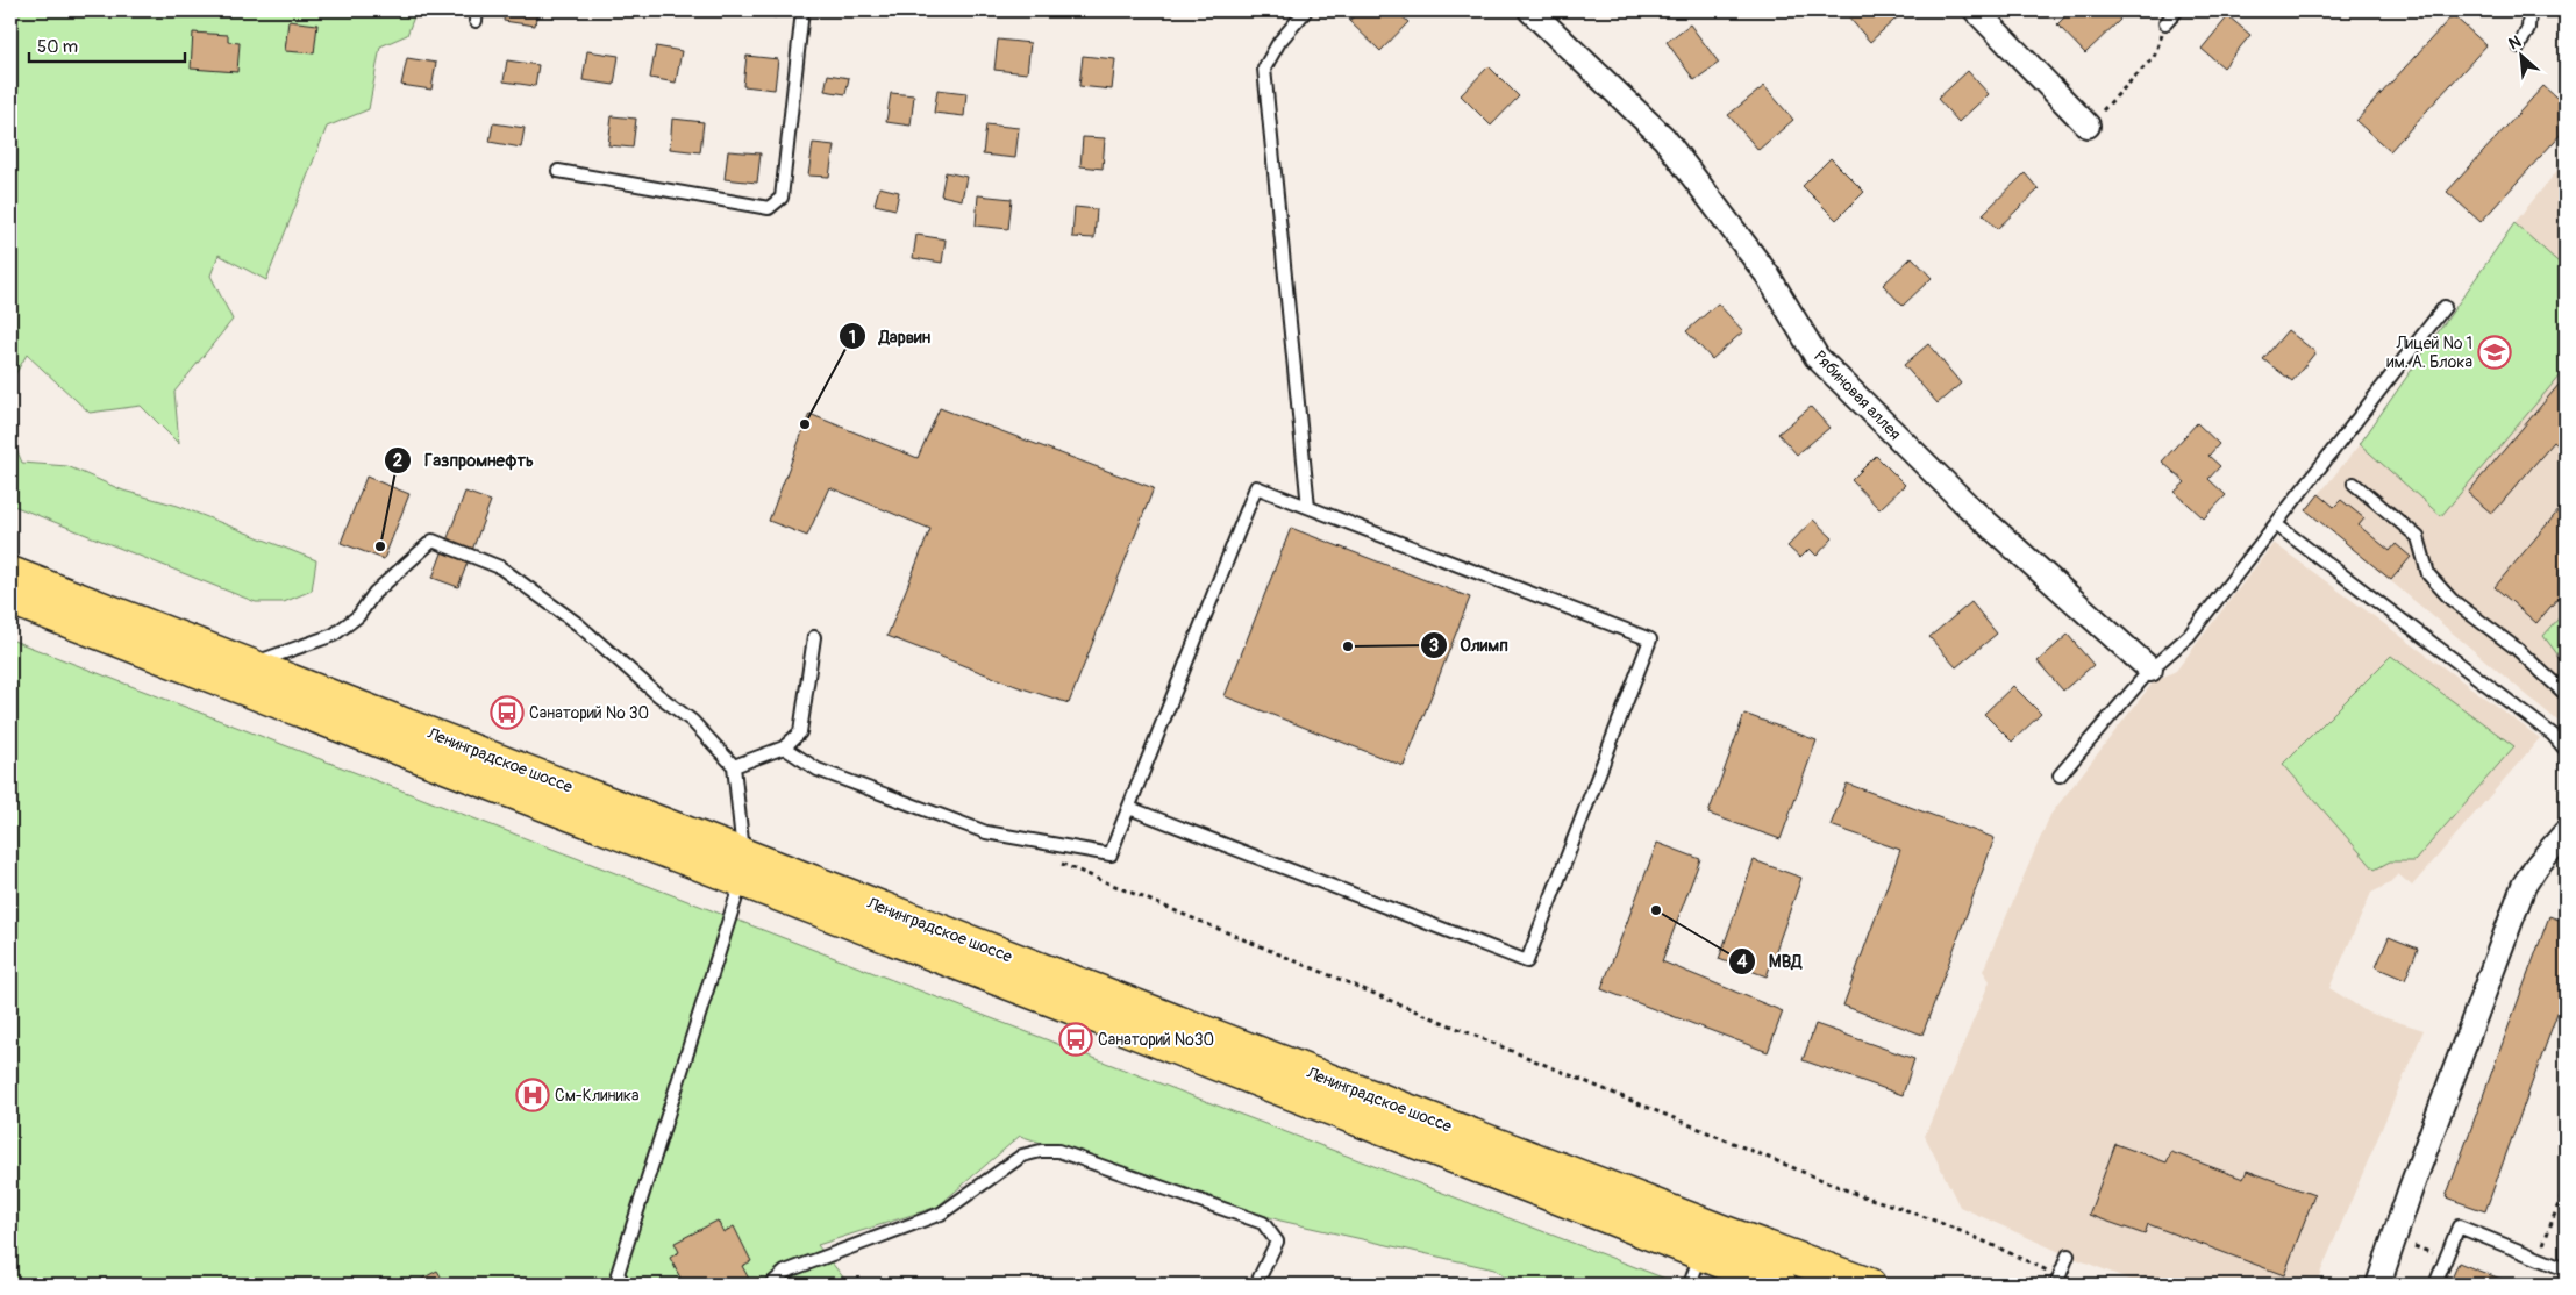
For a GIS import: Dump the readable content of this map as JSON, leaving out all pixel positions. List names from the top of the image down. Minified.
{"streets":{"highway":["Ленинградское шоссе"],"street":["Рябиновая аллея"]},"places":{"school or university":["Лицей № 1 им. А. Блока"],"other":["Дарвин","Газпромнефть","Олимп","МВД"],"bus stop":["Санаторий № 30","Санаторий №30"],"hospital":["См-Клиника"]},"scale_bar":"50 m","north":"top left"}
